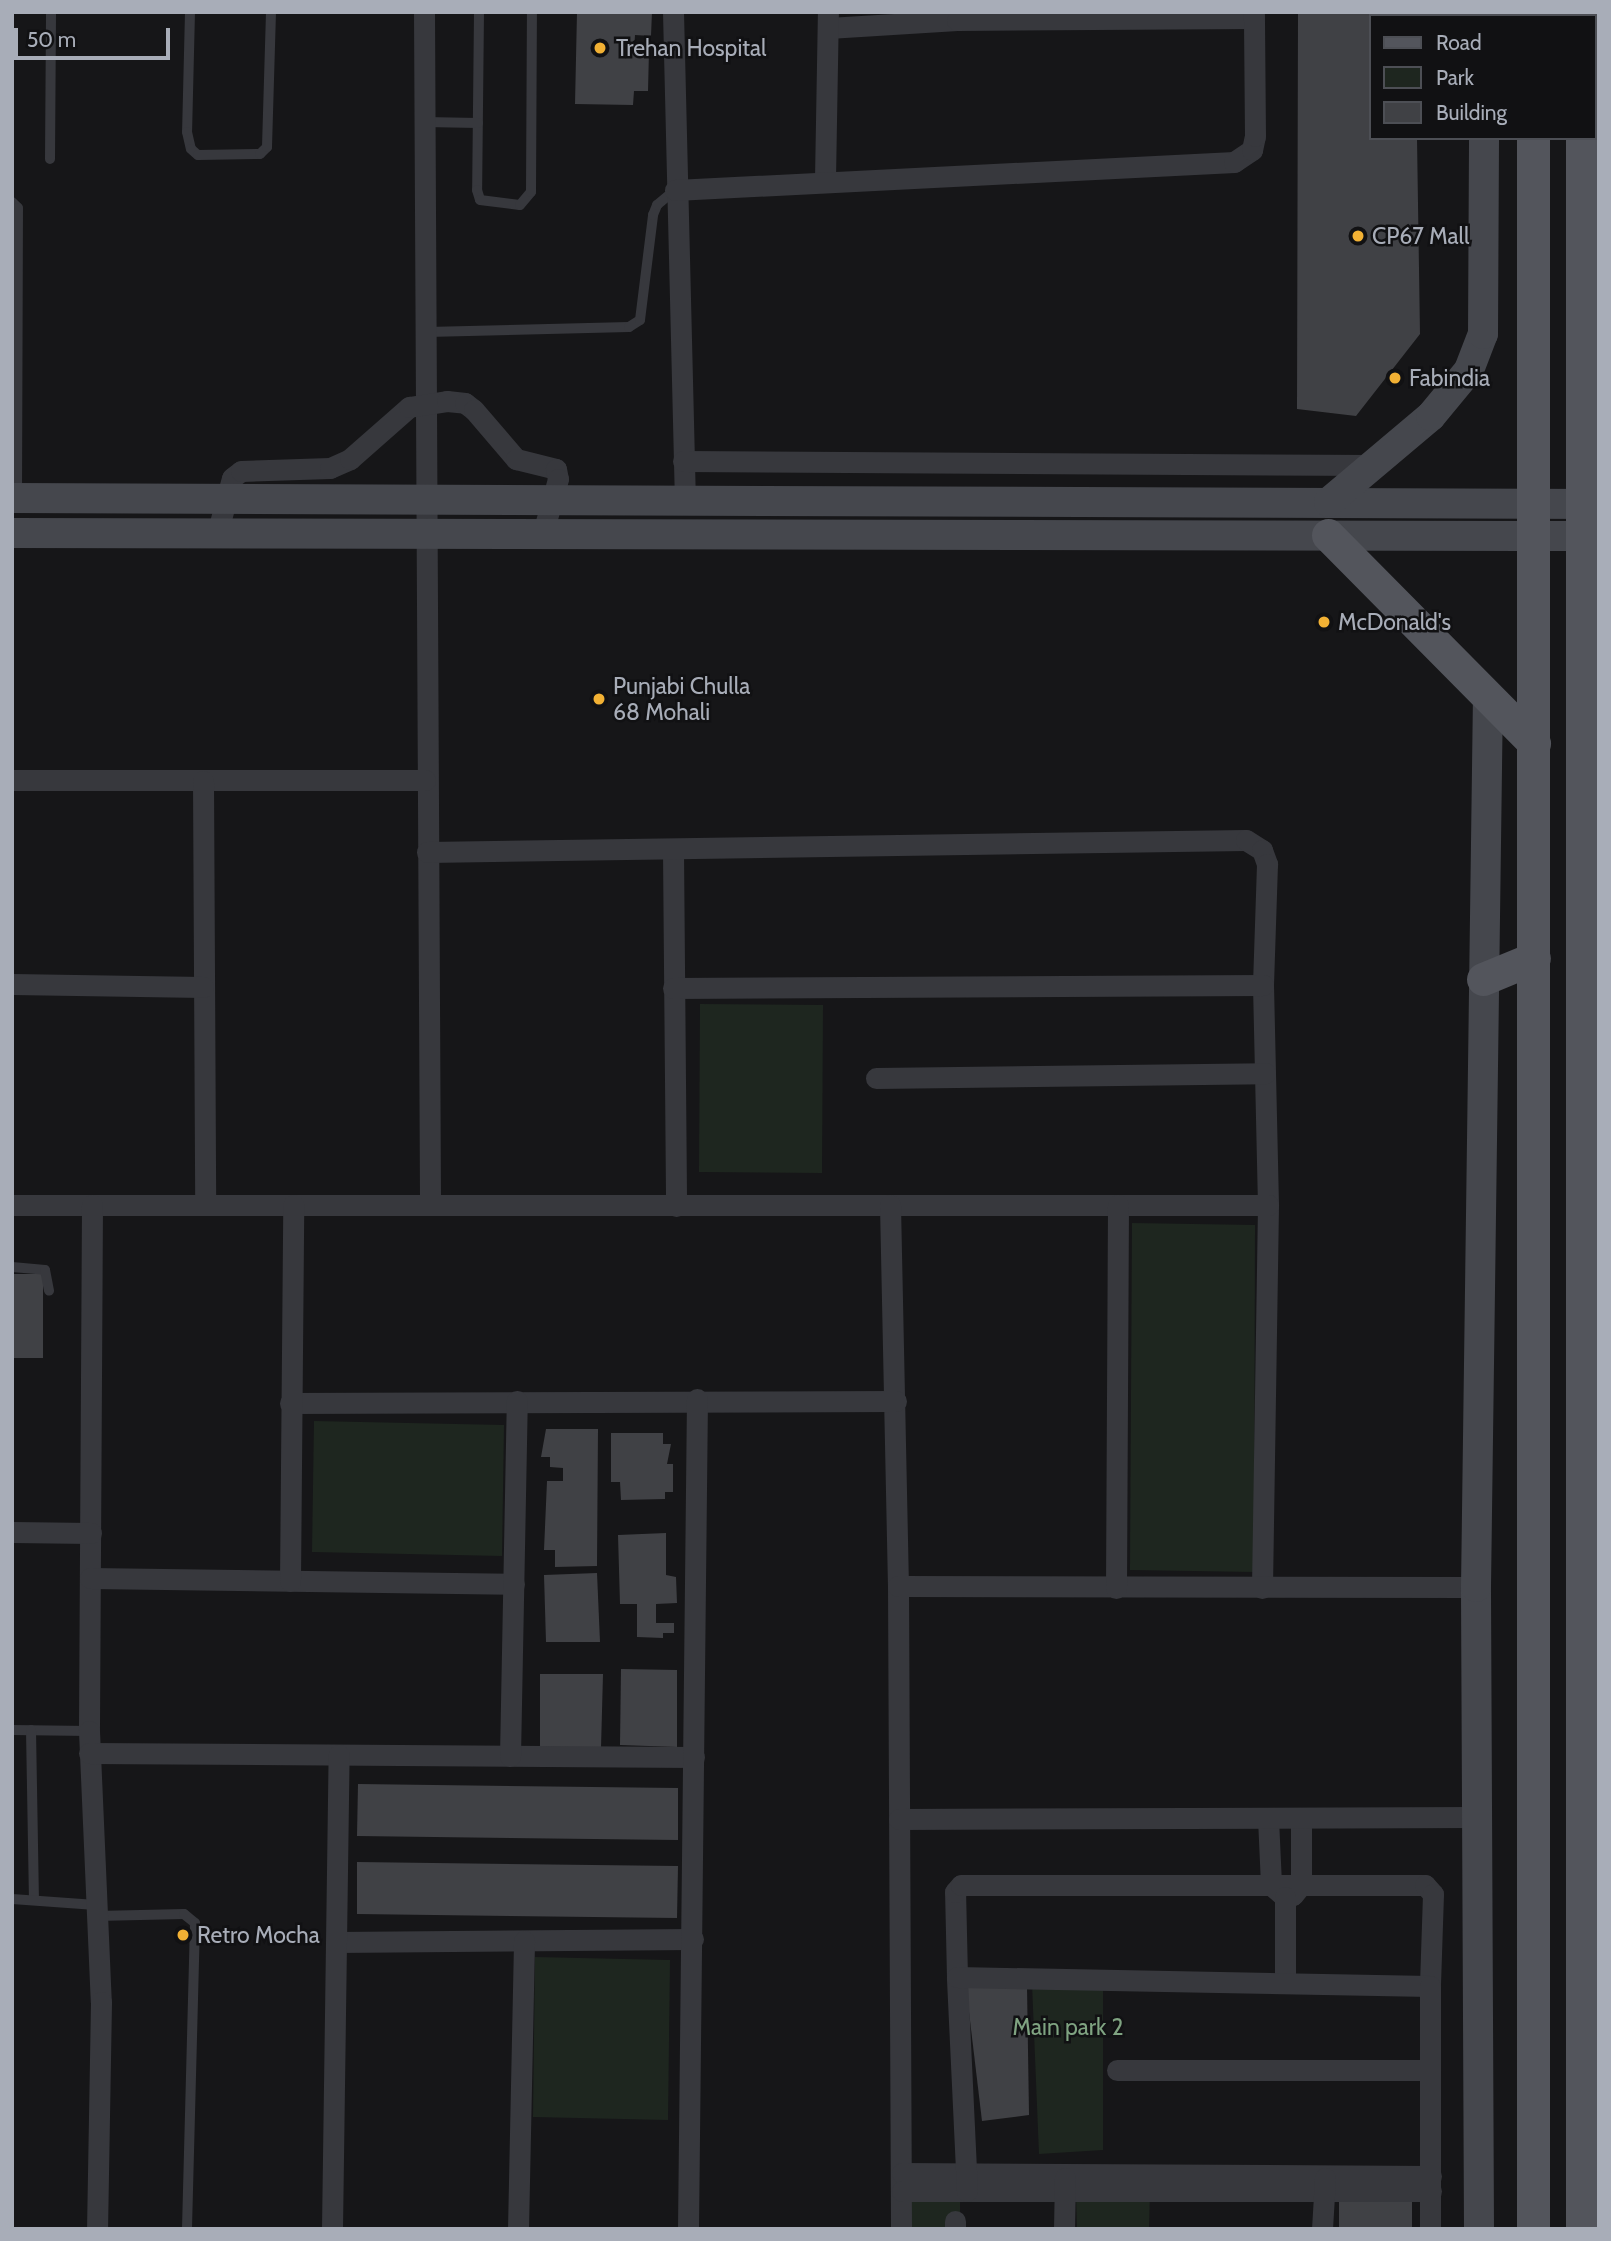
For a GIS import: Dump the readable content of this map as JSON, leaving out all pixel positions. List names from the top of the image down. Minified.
{"parks":["Main park 2"],"places":["Trehan Hospital","CP67 Mall","Fabindia","McDonald's","Punjabi Chulla 68 Mohali","Retro Mocha"],"legend":["Road","Park","Building"],"scale_bar":"50 m"}
